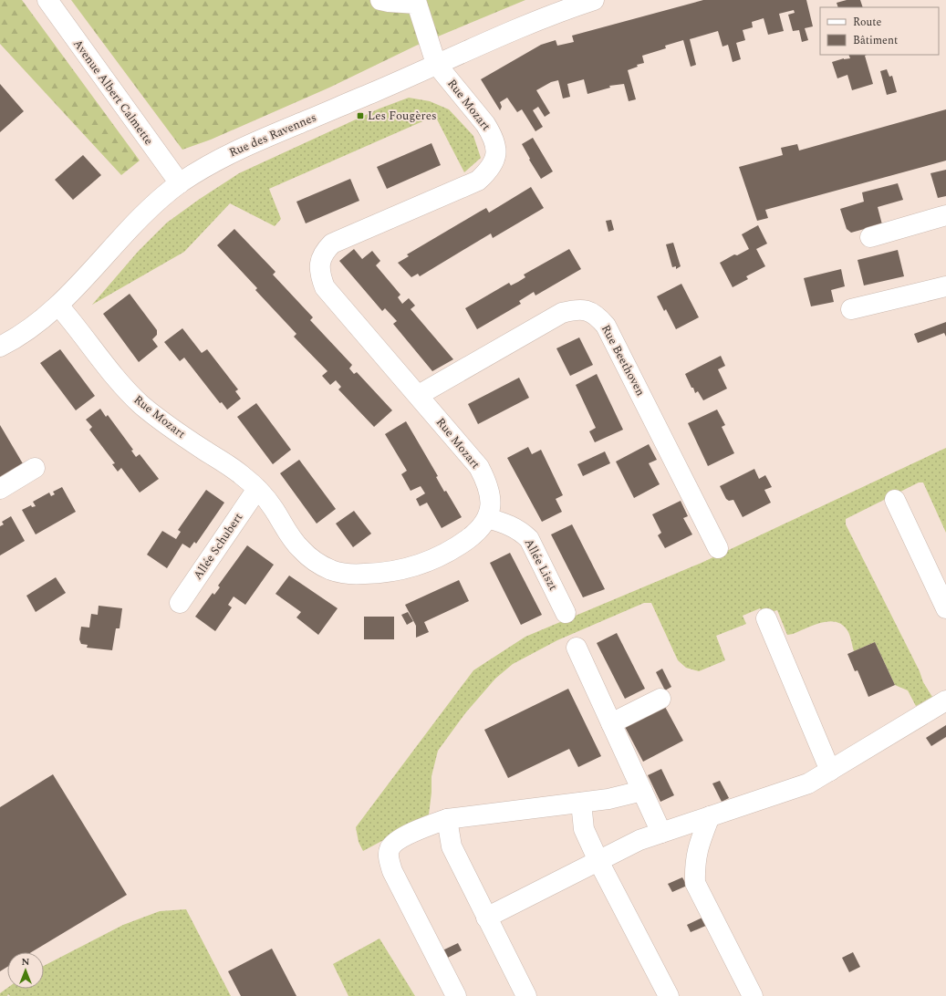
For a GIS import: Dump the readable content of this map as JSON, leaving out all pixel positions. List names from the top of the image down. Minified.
{"streets":{"street":["Avenue Albert Calmette","Rue Mozart","Rue des Ravennes","Rue Beethoven","Allée Schubert","Allée Liszt"]},"crossings":[["Avenue Albert Calmette","Rue des Ravennes"],["Rue Mozart","Rue des Ravennes"],["Rue Mozart","Rue Beethoven"],["Rue Mozart","Allée Schubert"],["Rue Mozart","Allée Liszt"]],"places":{"transit":["Les Fougères"]},"legend":["Route","Bâtiment"],"north":"top"}
